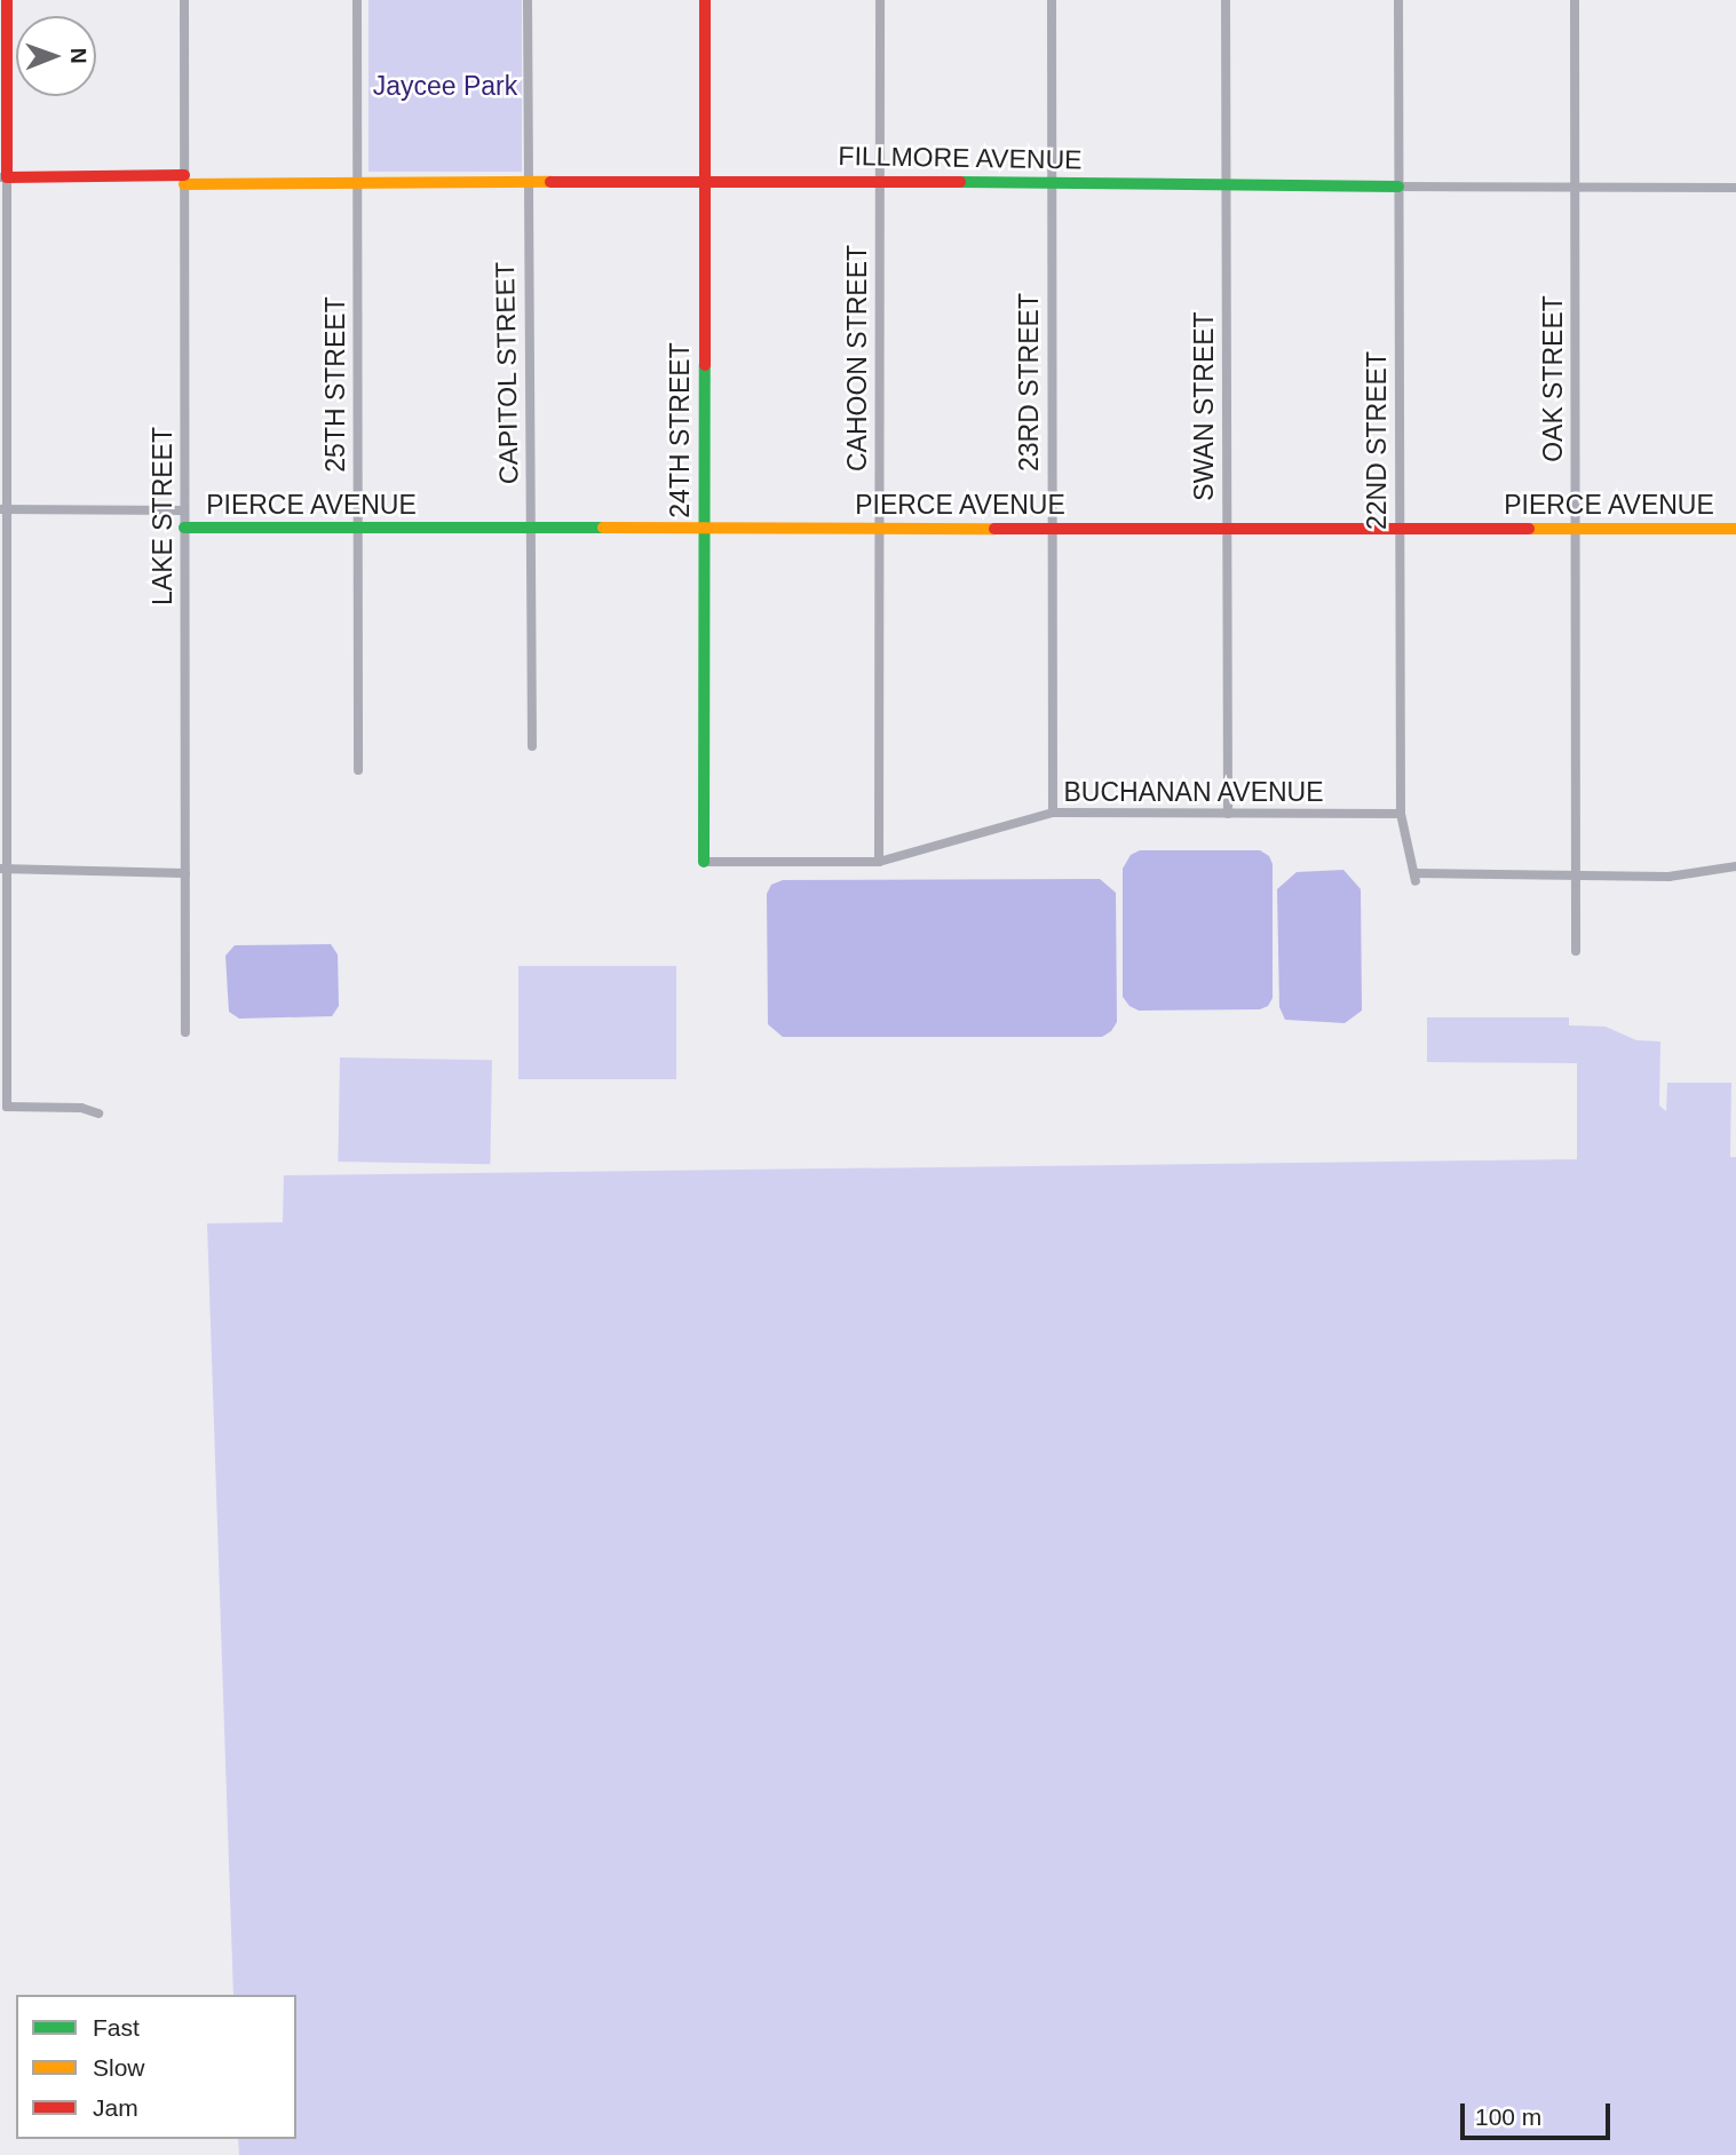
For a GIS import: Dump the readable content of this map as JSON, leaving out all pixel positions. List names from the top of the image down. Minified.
{"streets":{"street":["FILLMORE AVENUE","CAHOON STREET","CAPITOL STREET","OAK STREET","23RD STREET","25TH STREET","SWAN STREET","24TH STREET","22ND STREET","PIERCE AVENUE","LAKE STREET","BUCHANAN AVENUE"]},"crossings":[["FILLMORE AVENUE","CAHOON STREET"],["FILLMORE AVENUE","CAPITOL STREET"],["FILLMORE AVENUE","OAK STREET"],["FILLMORE AVENUE","23RD STREET"],["FILLMORE AVENUE","25TH STREET"],["FILLMORE AVENUE","SWAN STREET"],["FILLMORE AVENUE","24TH STREET"],["FILLMORE AVENUE","22ND STREET"],["FILLMORE AVENUE","LAKE STREET"],["CAHOON STREET","PIERCE AVENUE"],["CAHOON STREET","BUCHANAN AVENUE"],["CAPITOL STREET","PIERCE AVENUE"],["OAK STREET","22ND STREET"],["OAK STREET","PIERCE AVENUE"],["23RD STREET","PIERCE AVENUE"],["23RD STREET","BUCHANAN AVENUE"],["25TH STREET","PIERCE AVENUE"],["SWAN STREET","PIERCE AVENUE"],["SWAN STREET","BUCHANAN AVENUE"],["24TH STREET","PIERCE AVENUE"],["24TH STREET","BUCHANAN AVENUE"],["22ND STREET","PIERCE AVENUE"],["22ND STREET","BUCHANAN AVENUE"],["PIERCE AVENUE","LAKE STREET"]],"parks":["Jaycee Park"],"legend":["Fast","Slow","Jam"],"scale_bar":"100 m","north":"right"}
